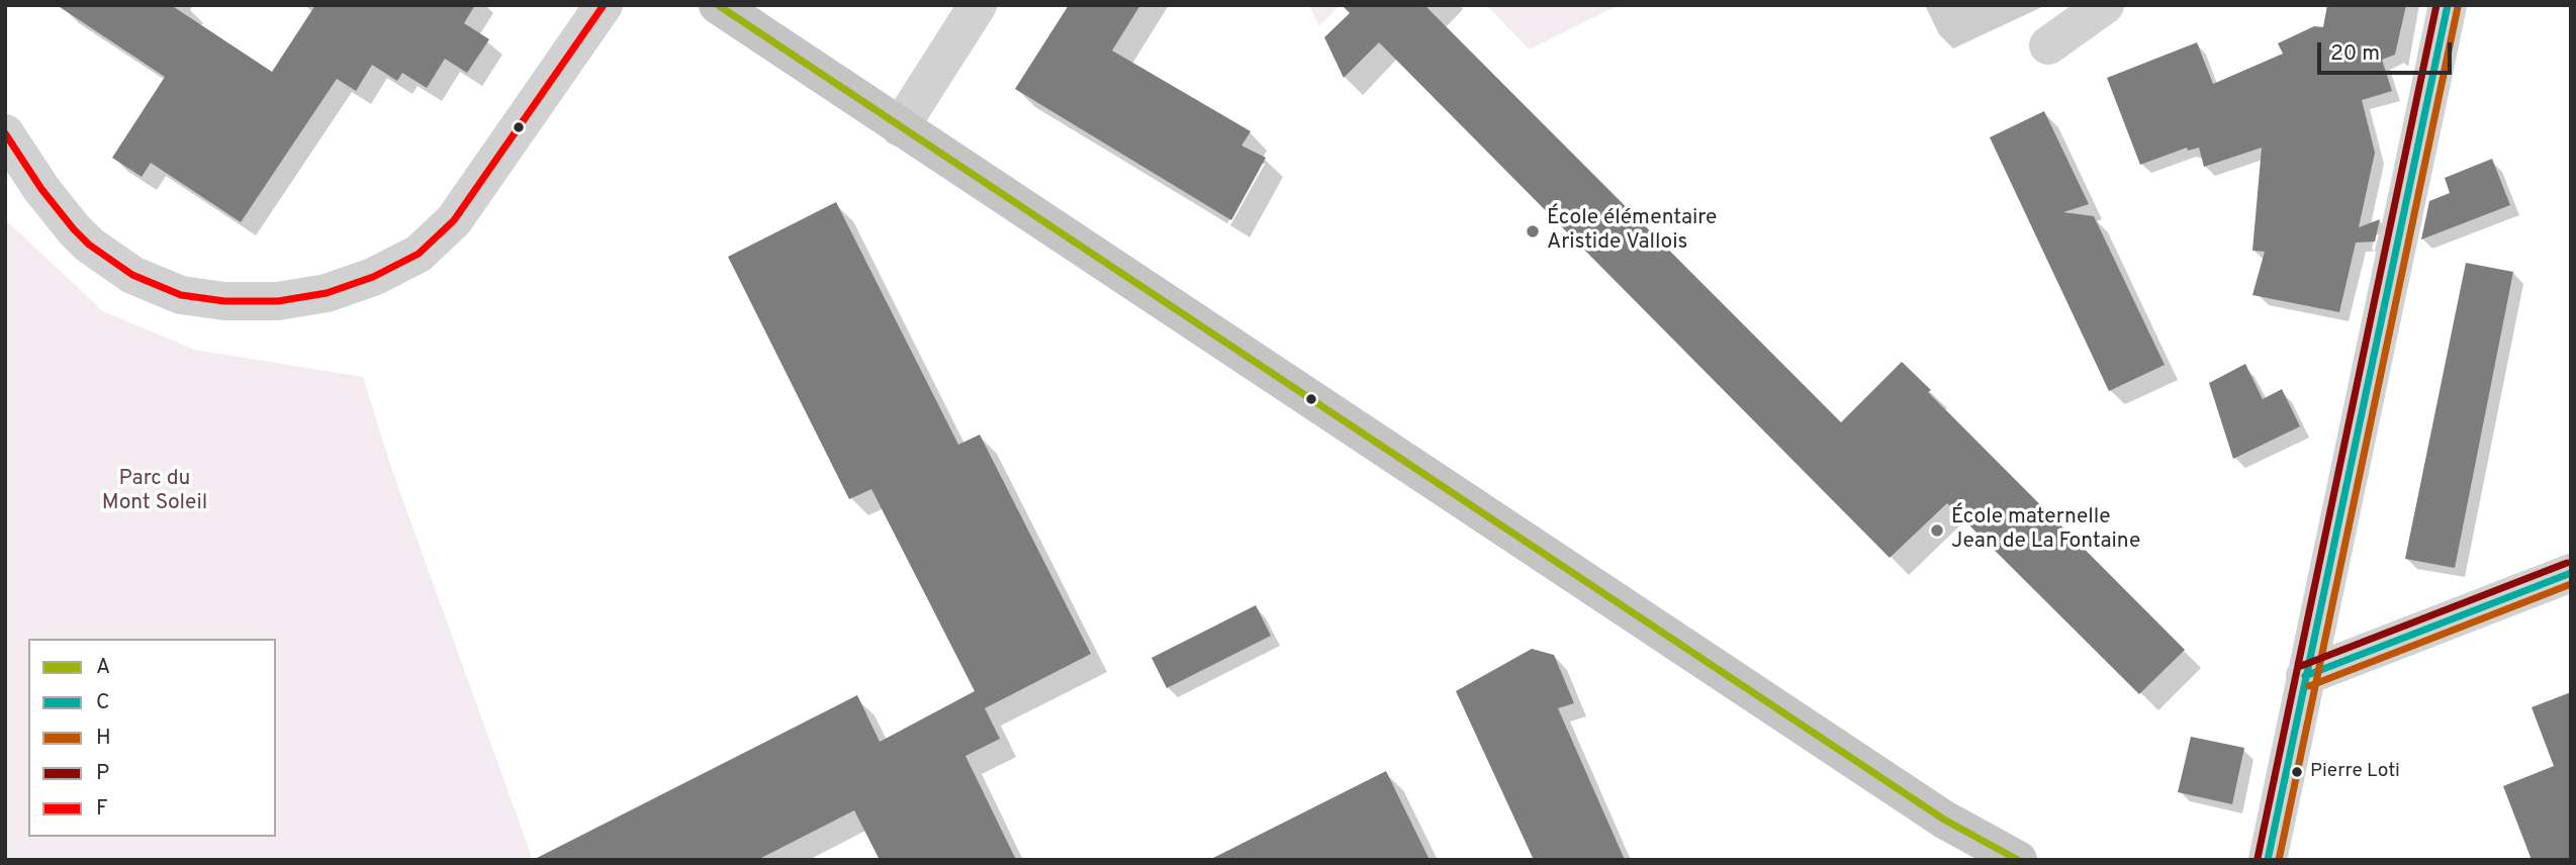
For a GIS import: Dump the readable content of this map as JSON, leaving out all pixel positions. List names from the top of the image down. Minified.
{"parks":["Parc du Mont Soleil"],"places":["École élémentaire Aristide Vallois","École maternelle Jean de La Fontaine","Pierre Loti"],"lines":["transit line A","transit line C","transit line P","transit line F","transit line H"],"legend":["A","C","H","P","F"],"scale_bar":"20 m"}
